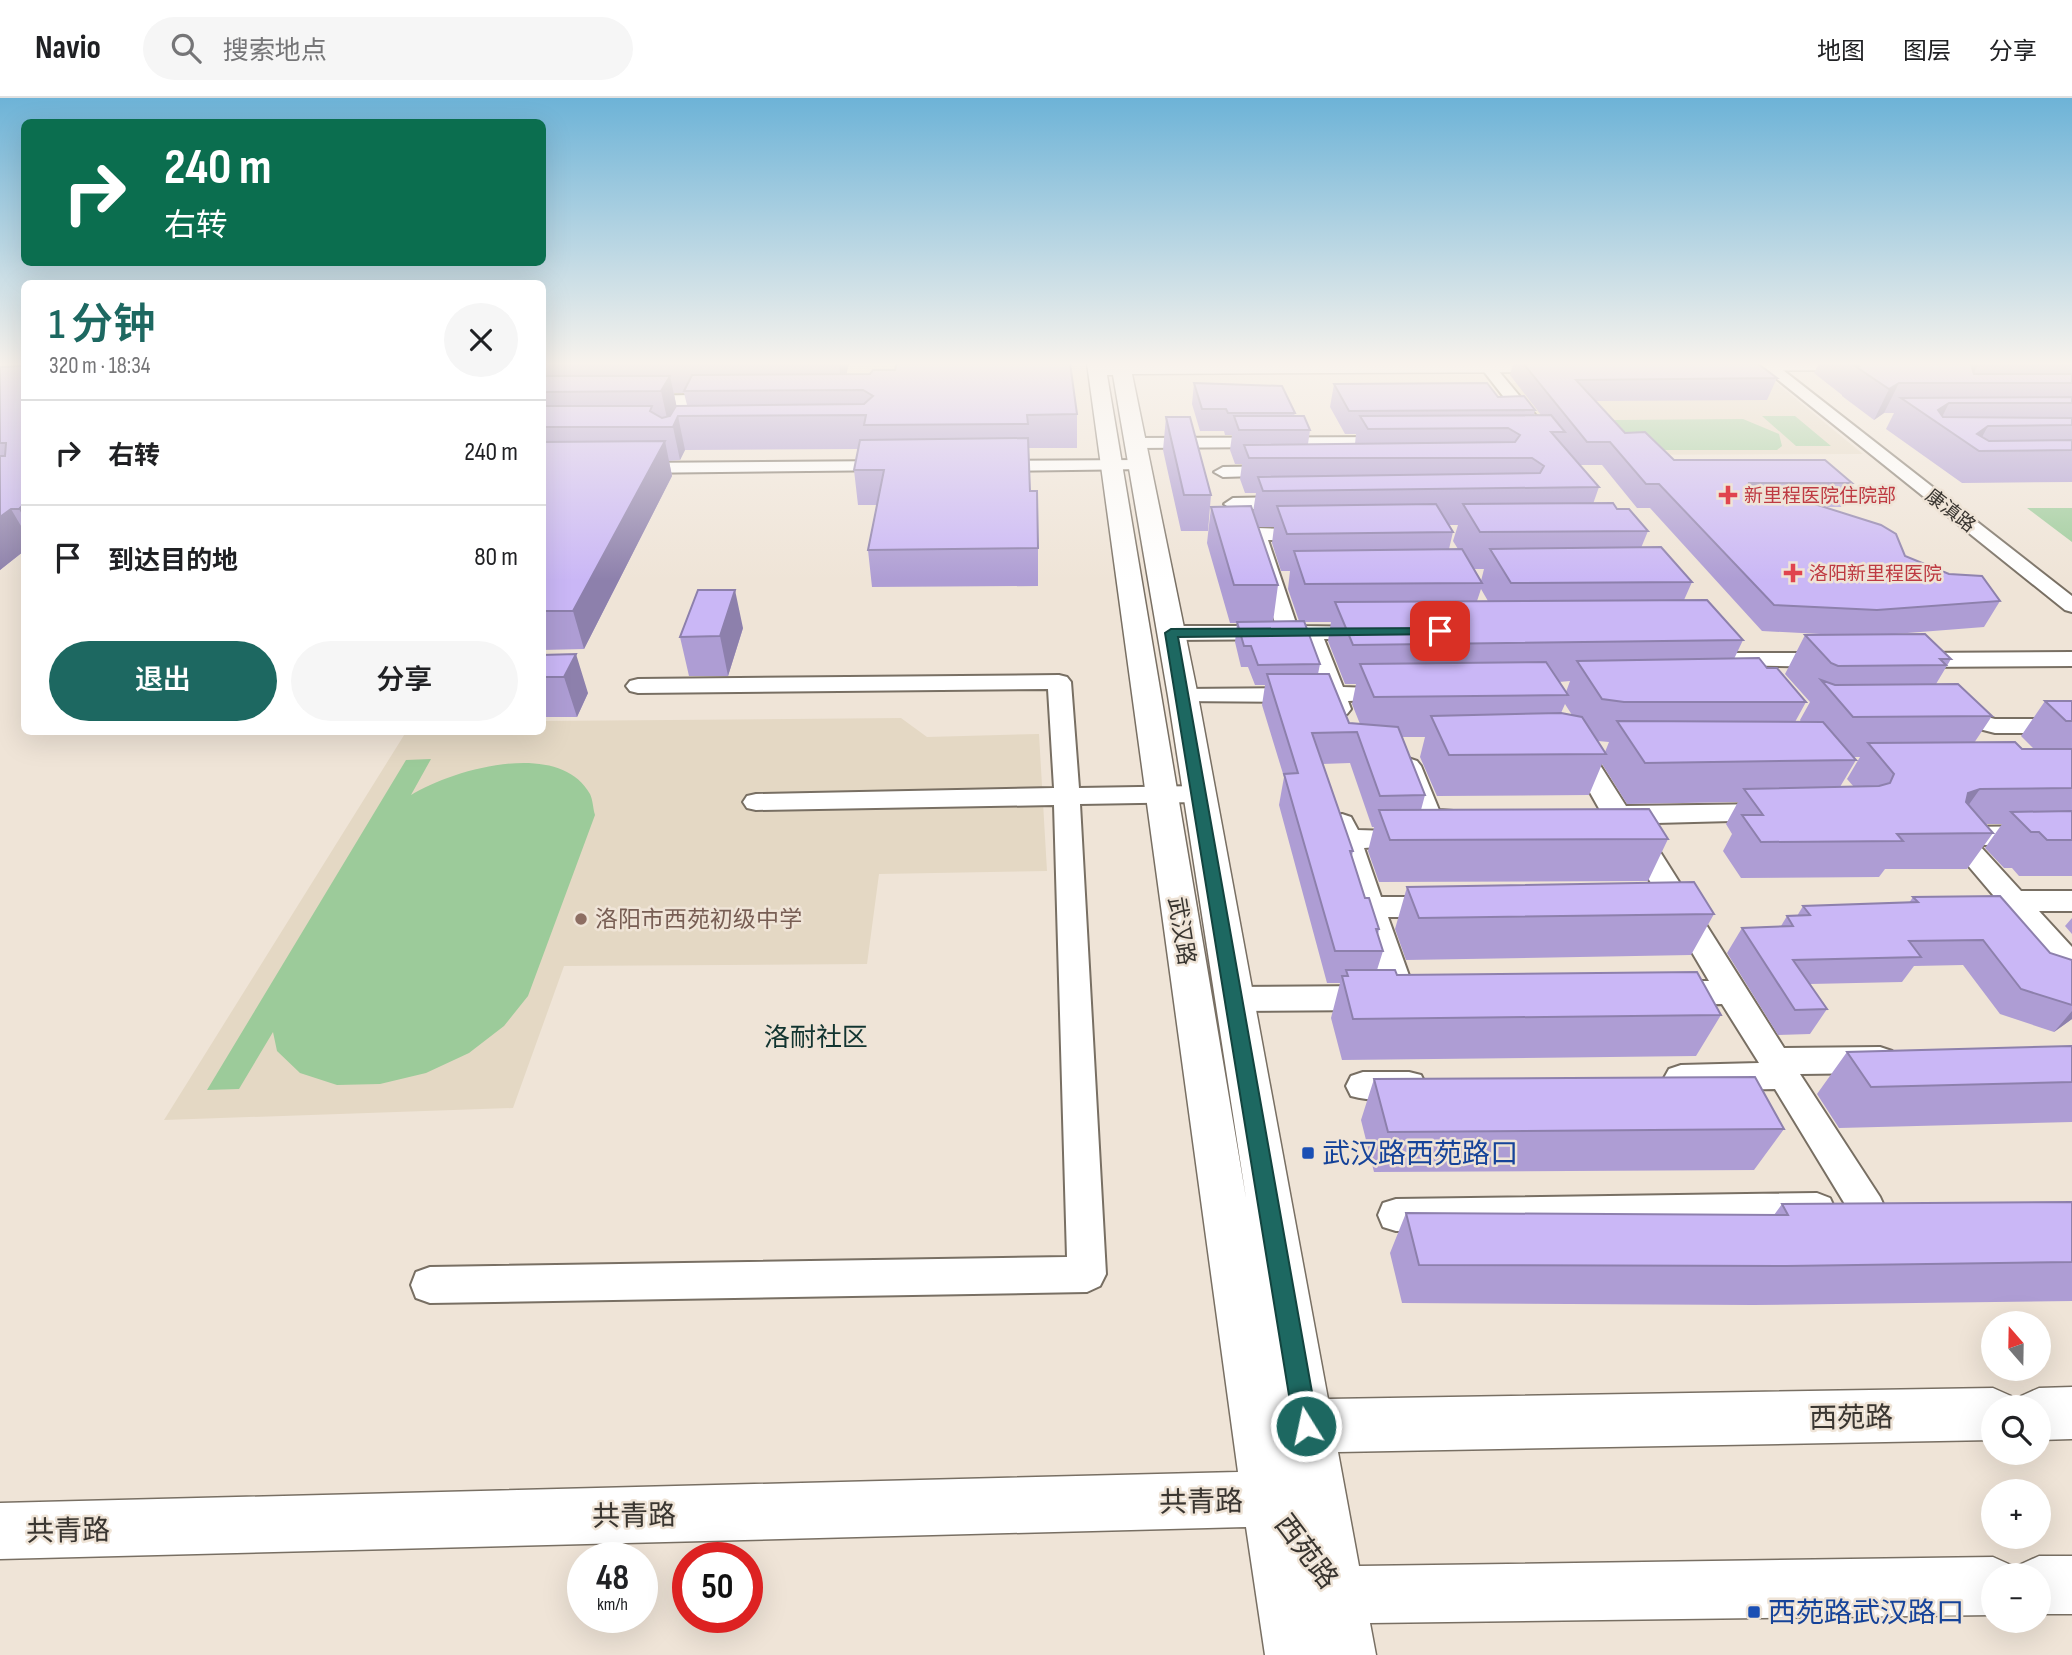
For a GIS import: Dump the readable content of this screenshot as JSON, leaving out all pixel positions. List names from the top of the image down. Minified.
{"streets":{"main road":["武汉路","西苑路","共青路"],"street":["康滇路"]},"crossings":[["武汉路","西苑路"],["武汉路","共青路"],["西苑路","共青路"]],"districts":["洛耐社区"],"places":{"health":["新里程医院住院部","洛阳新里程医院"],"other":["洛阳市西苑初级中学"],"transit":["武汉路西苑路口","西苑路武汉路口"]},"north":"top","page":{"header":"Navio","search":"搜索地点","nav":["地图","图层","分享"],"turn":["240 m","右转"],"heading":["1 分钟","320 m · 18:34"],"list":[{"name":"右转","value":"240 m"},{"name":"到达目的地","value":"80 m"}],"buttons":["退出","分享"],"map_buttons":["+","−"],"speed":"48 km/h","limit":"50"}}
